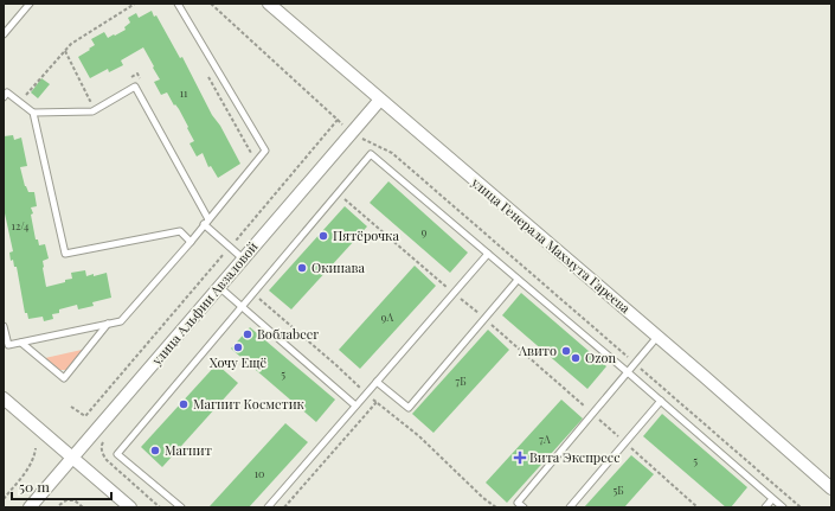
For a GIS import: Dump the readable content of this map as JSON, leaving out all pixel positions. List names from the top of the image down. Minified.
{"streets":{"street":["улица Генерала Махмута Гареева","улица Альфии Авзаловой"]},"crossings":[["улица Генерала Махмута Гареева","улица Альфии Авзаловой"]],"places":{"other":["Пятёрочка","Окинава","Воблаbeer","Хочу Ещё","Авито","Ozon","Магнит Косметик","Магнит"],"health":["Вита Экспресс"]},"house_numbers":["11","12/4","9","9А","5","7Б","7А","5","10","5Б"],"scale_bar":"50 m"}
